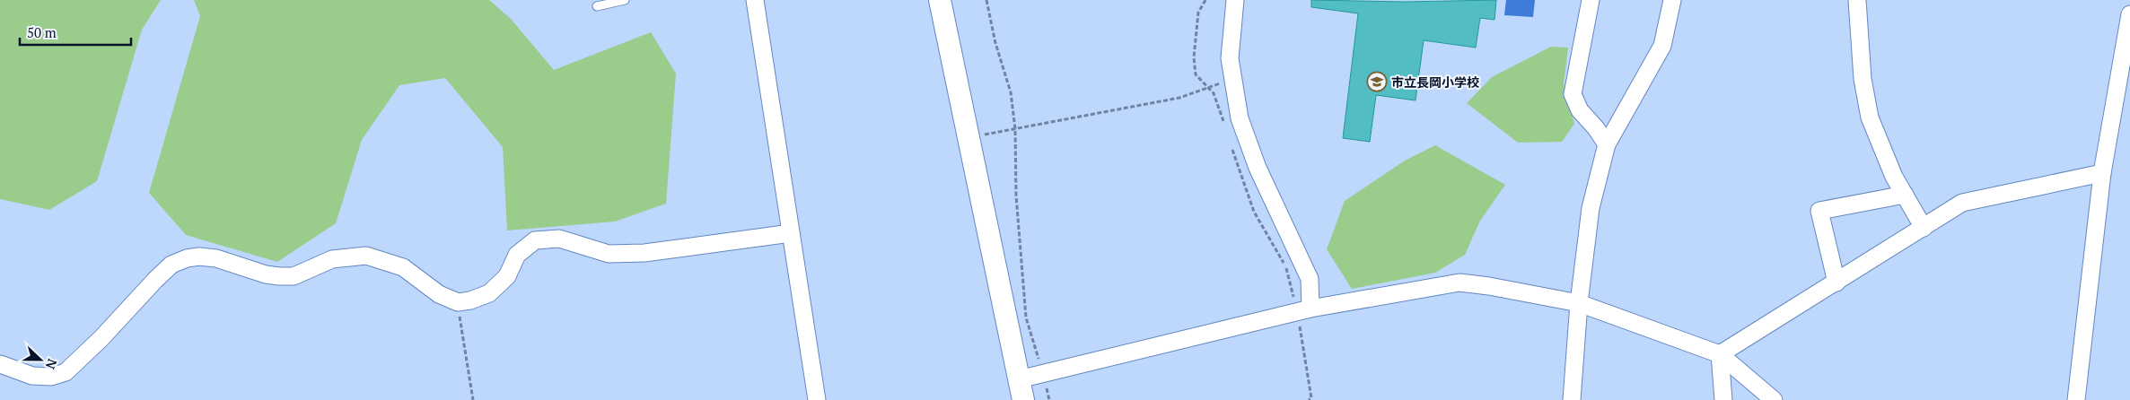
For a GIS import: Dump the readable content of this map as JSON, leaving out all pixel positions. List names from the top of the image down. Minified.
{"places":{"school or university":["市立長岡小学校"]},"scale_bar":"50 m","north":"right"}
